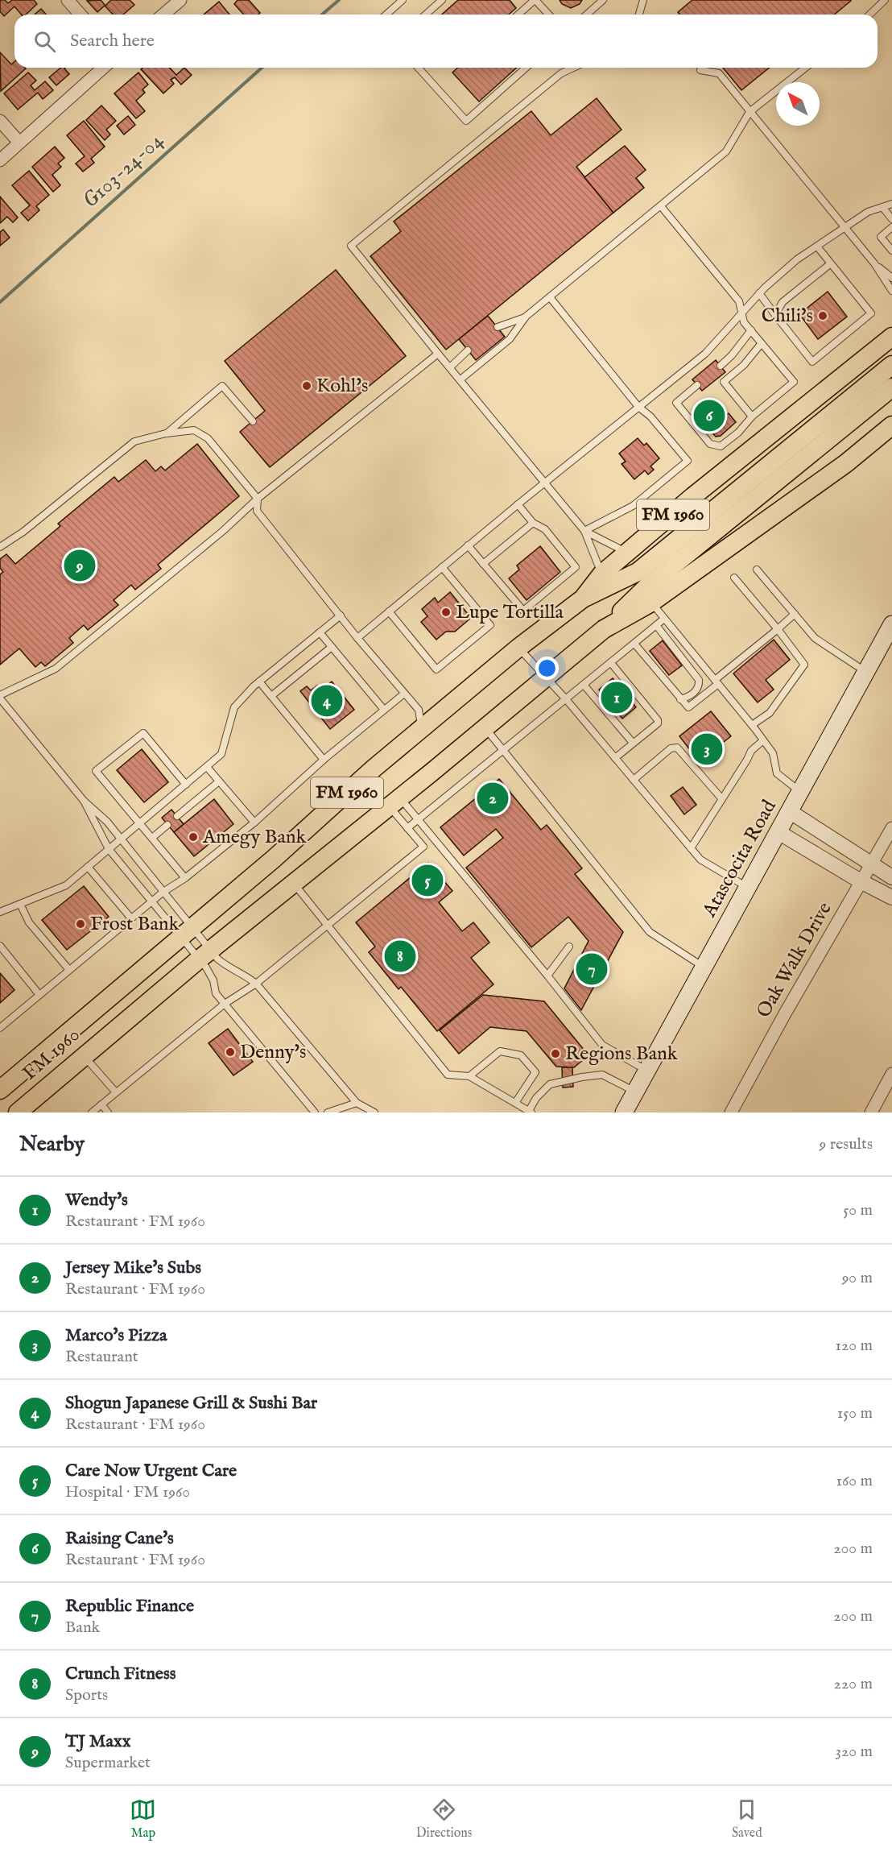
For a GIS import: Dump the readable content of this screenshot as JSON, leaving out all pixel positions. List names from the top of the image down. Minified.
{"streets":{"main road":["FM 1960","Atascocita Road"],"street":["Oak Walk Drive"]},"water":["G103-24-04"],"places":["Chili's","Kohl's","Lupe Tortilla","Amegy Bank","Frost Bank","Denny's","Regions Bank"],"north":"top left","page":{"search":"Search here","pins":["6","9","1","4","3","2","5","8","7"],"heading":["Nearby","9 results"],"list":[{"mark":"1","name":"Wendy's","note":"Restaurant · FM 1960","value":"50 m"},{"mark":"2","name":"Jersey Mike's Subs","note":"Restaurant · FM 1960","value":"90 m"},{"mark":"3","name":"Marco's Pizza","note":"Restaurant","value":"120 m"},{"mark":"4","name":"Shogun Japanese Grill & Sushi Bar","note":"Restaurant · FM 1960","value":"150 m"},{"mark":"5","name":"Care Now Urgent Care","note":"Hospital · FM 1960","value":"160 m"},{"mark":"6","name":"Raising Cane's","note":"Restaurant · FM 1960","value":"200 m"},{"mark":"7","name":"Republic Finance","note":"Bank","value":"200 m"},{"mark":"8","name":"Crunch Fitness","note":"Sports","value":"220 m"},{"mark":"9","name":"TJ Maxx","note":"Supermarket","value":"320 m"}],"nav":["Map","Directions","Saved"]}}
